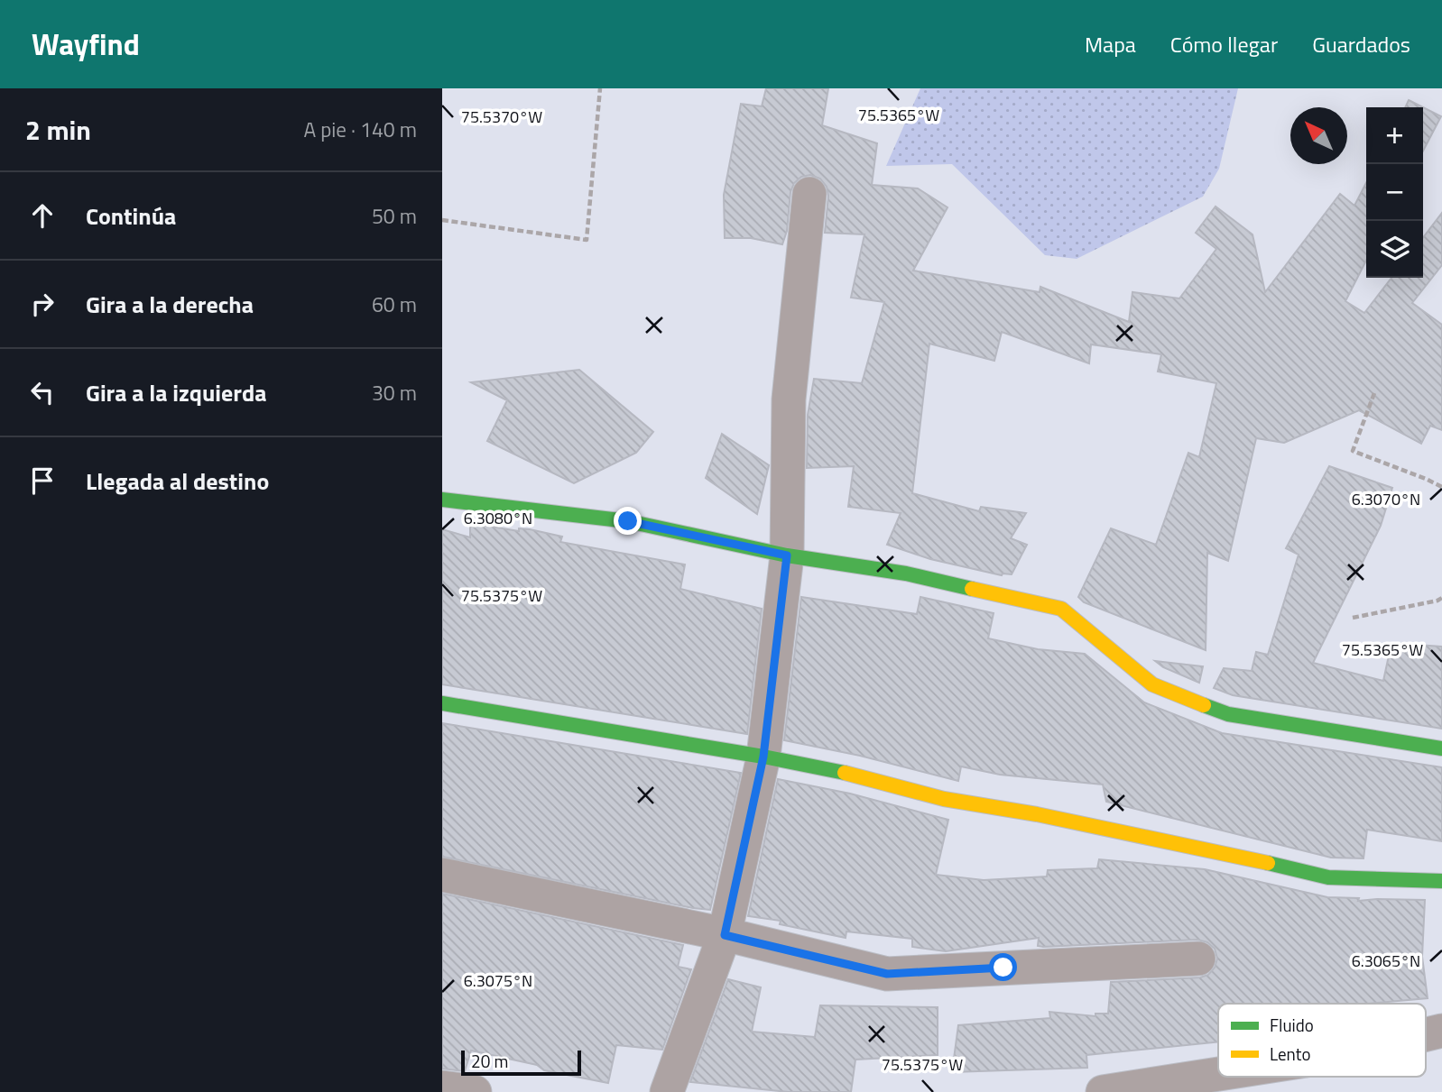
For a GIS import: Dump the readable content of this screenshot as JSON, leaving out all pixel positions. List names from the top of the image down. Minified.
{"legend":["Fluido","Lento"],"scale_bar":"20 m","north":"top left","page":{"header":"Wayfind","nav":["Mapa","Cómo llegar","Guardados"],"heading":["2 min","A pie · 140 m"],"map_buttons":["+","−"],"list":[["Continúa","50 m"],["Gira a la derecha","60 m"],["Gira a la izquierda","30 m"],"Llegada al destino"],"scale":"20 m"},"coordinates":["75.5365°W","75.5370°W","6.3070°N","6.3080°N","75.5375°W","6.3065°N","6.3075°N"]}
